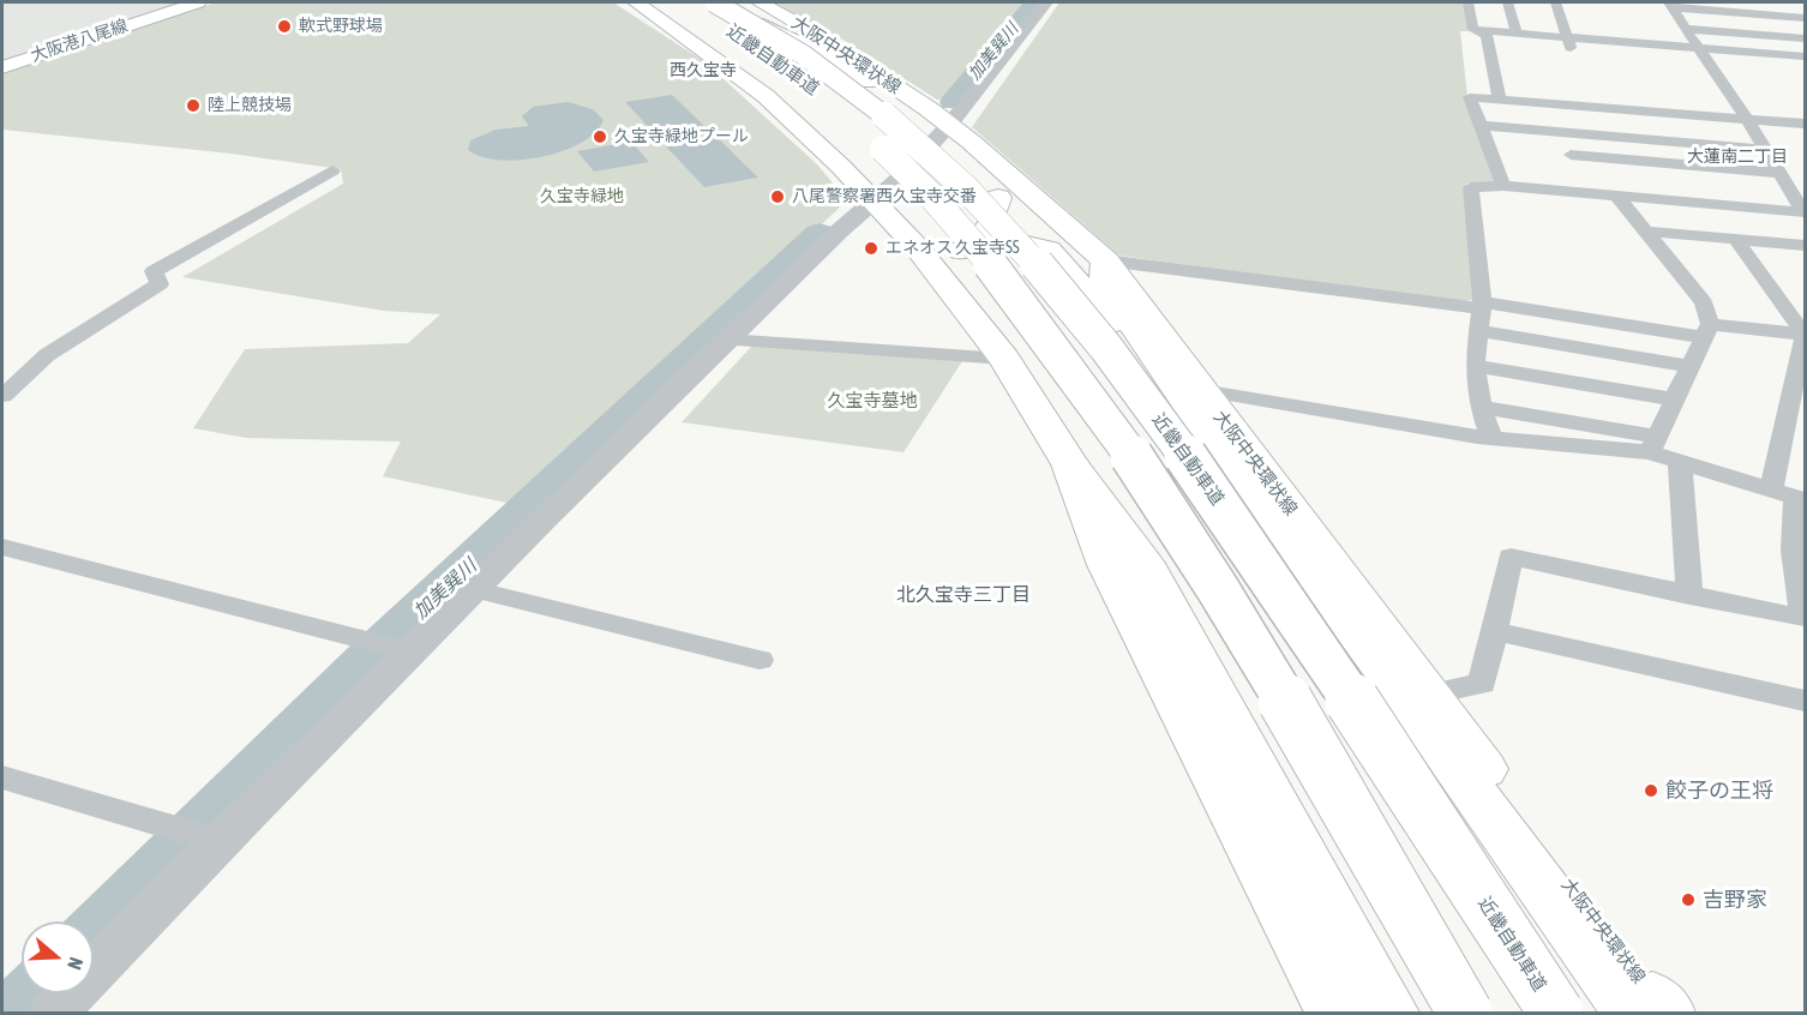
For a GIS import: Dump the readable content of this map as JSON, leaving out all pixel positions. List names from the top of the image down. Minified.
{"streets":{"main road":["大阪港八尾線","大阪中央環状線","近畿自動車道"]},"districts":["西久宝寺","大蓮南二丁目","北久宝寺三丁目"],"water":["加美巽川"],"parks":["久宝寺緑地","久宝寺墓地"],"places":["軟式野球場","陸上競技場","久宝寺緑地プール","八尾警察署西久宝寺交番","エネオス 久宝寺SS","餃子の王将","吉野家"],"north":"right"}
